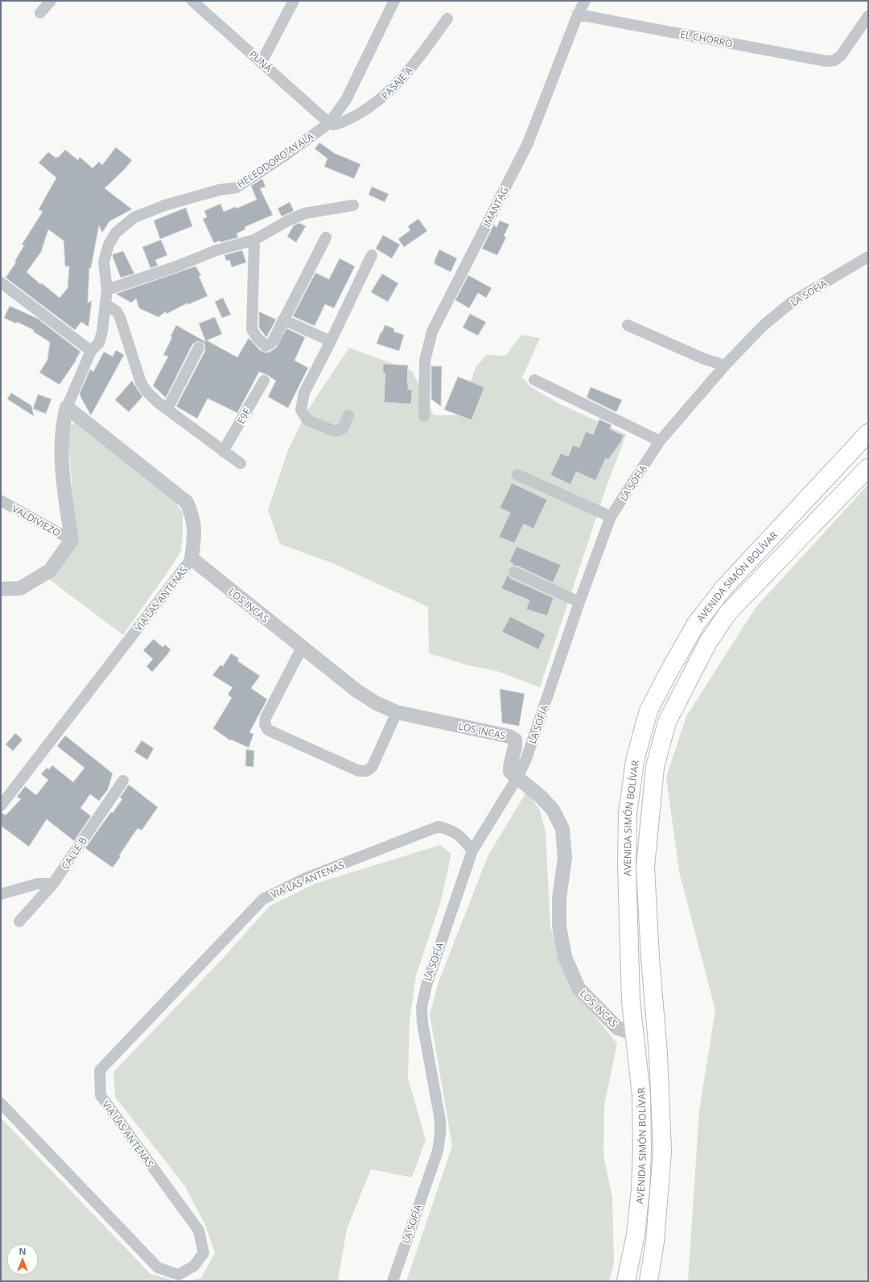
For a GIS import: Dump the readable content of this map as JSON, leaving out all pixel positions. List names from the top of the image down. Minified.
{"streets":{"highway":["AVENIDA SIMÓN BOLÍVAR"],"street":["EL CHORRO","PUNÁ","PASAJE A","HELEODORO AYALA","IMANTAG","LA SOFÍA","E9F","VALDIVIEZO","VIA LAS ANTENAS","LOS INCAS","CALLE B"]},"crossings":[["EL CHORRO","IMANTAG"],["PUNÁ","PASAJE A"],["PUNÁ","HELEODORO AYALA"],["PASAJE A","HELEODORO AYALA"],["HELEODORO AYALA","VALDIVIEZO"],["HELEODORO AYALA","VIA LAS ANTENAS"],["LA SOFÍA","VIA LAS ANTENAS"],["LA SOFÍA","LOS INCAS"],["AVENIDA SIMÓN BOLÍVAR","LOS INCAS"],["VIA LAS ANTENAS","LOS INCAS"]],"north":"top"}
